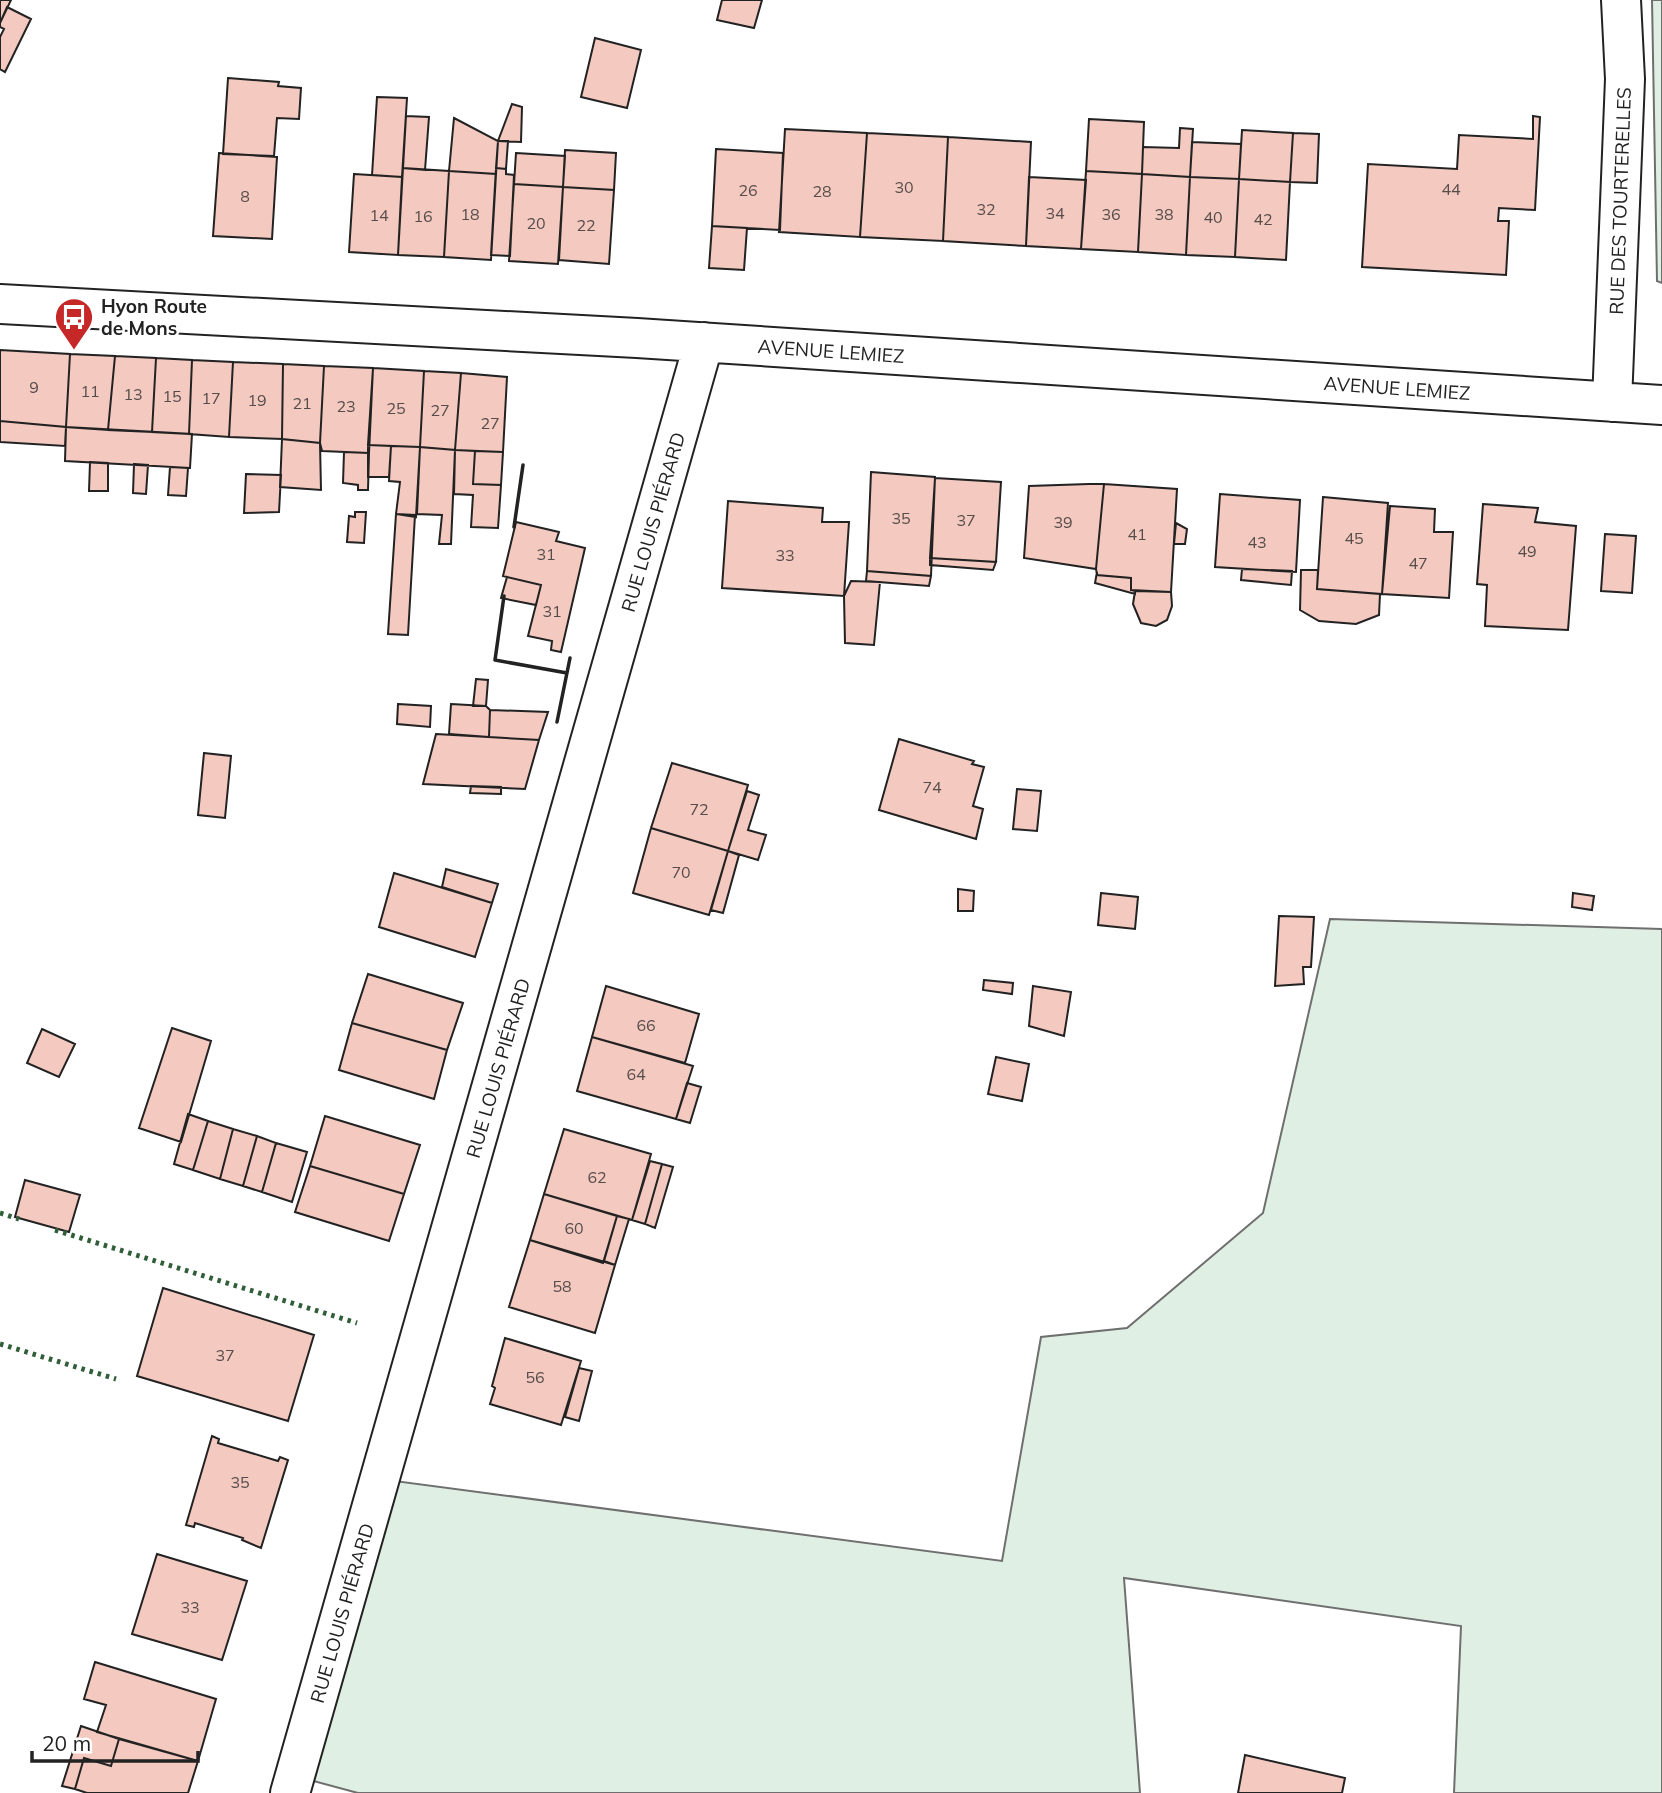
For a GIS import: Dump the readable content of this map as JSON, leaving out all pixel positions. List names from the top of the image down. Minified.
{"streets":{"street":["RUE DES TOURTERELLES","AVENUE LEMIEZ","RUE LOUIS PIÉRARD"]},"crossings":[["RUE DES TOURTERELLES","AVENUE LEMIEZ"],["AVENUE LEMIEZ","RUE LOUIS PIÉRARD"]],"places":{"bus stop":["Hyon Route de Mons"]},"house_numbers":["30","44","26","28","8","32","34","18","36","38","14","16","40","42","20","22","9","11","13","15","17","19","21","23","25","27","27","35","37","39","41","45","43","49","31","33","47","31","74","72","70","66","64","62","60","58","37","56","35","33"],"scale_bar":"20 m"}
